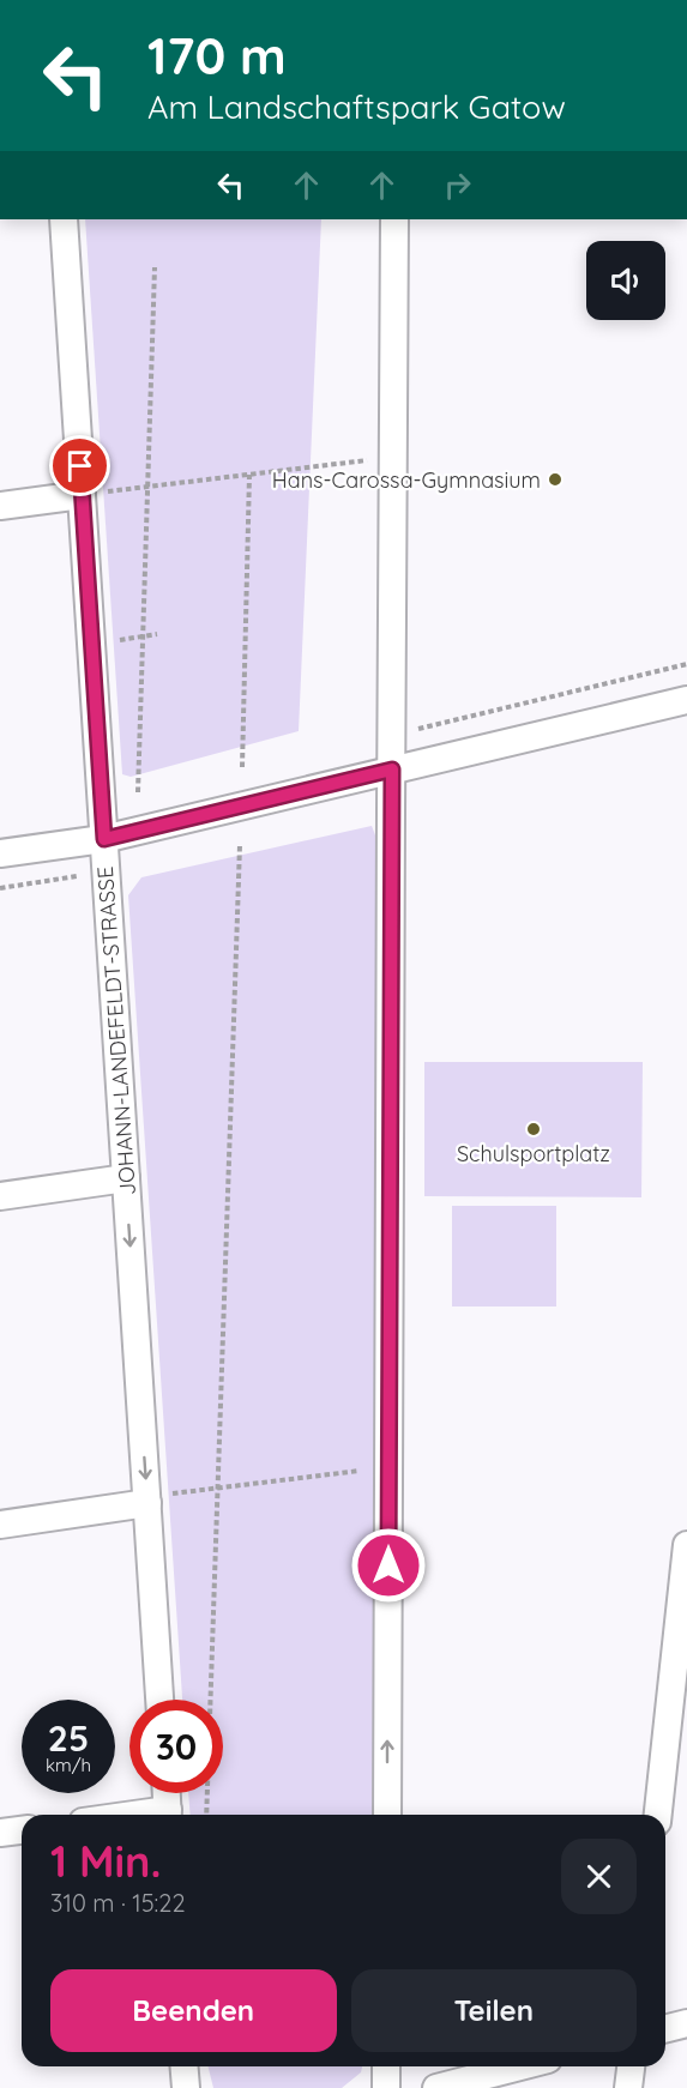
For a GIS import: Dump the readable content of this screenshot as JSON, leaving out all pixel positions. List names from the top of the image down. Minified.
{"streets":{"street":["JOHANN-LANDEFELDT-STRASSE"]},"places":["Hans-Carossa-Gymnasium","Schulsportplatz"],"page":{"turn":["170 m","Am Landschaftspark Gatow"],"speed":"25 km/h","limit":"30","heading":["1 Min.","310 m · 15:22"],"buttons":["Beenden","Teilen"]}}
